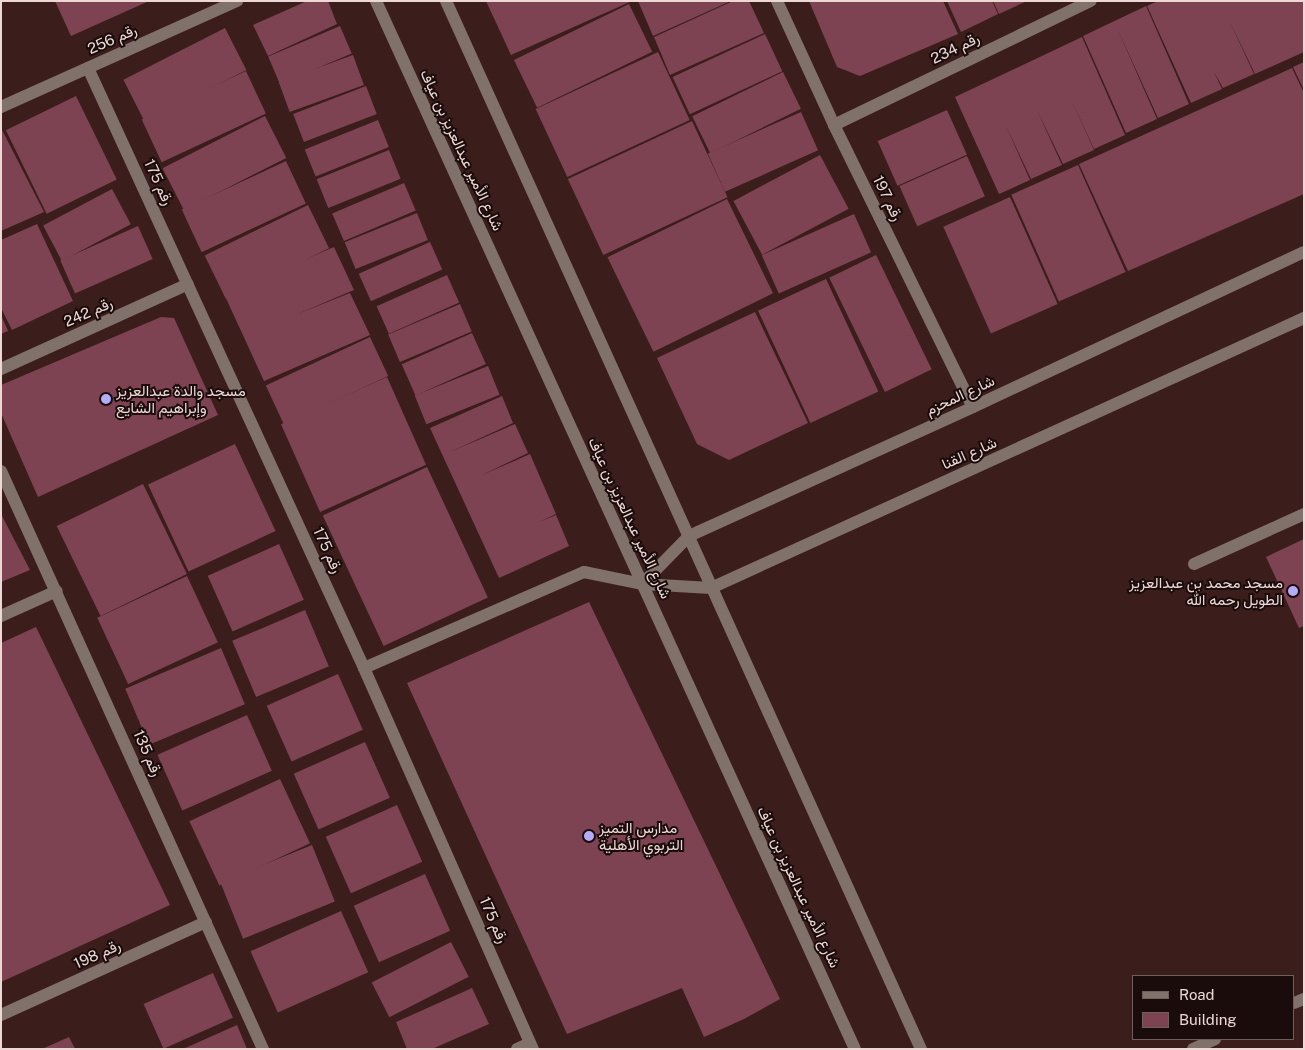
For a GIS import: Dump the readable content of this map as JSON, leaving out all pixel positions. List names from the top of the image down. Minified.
{"streets":{"street":["رقم 256","رقم 234","شارع الأمير عبدالعزيز بن عياف","رقم 175","رقم 197","رقم 242","شارع المحزم","شارع القنا","رقم 135","رقم 198"]},"crossings":[["رقم 256","رقم 175"],["رقم 234","رقم 197"],["شارع الأمير عبدالعزيز بن عياف","شارع المحزم"],["شارع الأمير عبدالعزيز بن عياف","شارع القنا"],["رقم 175","رقم 242"],["رقم 175","شارع القنا"],["رقم 197","شارع المحزم"],["شارع المحزم","شارع القنا"],["رقم 135","رقم 198"]],"places":["مسجد والدة عبدالعزيز وإبراهيم الشايع","مسجد محمد بن عبدالعزيز الطويل رحمه الله","مدارس التميز التربوي الأهلية"],"legend":["Road","Building"]}
